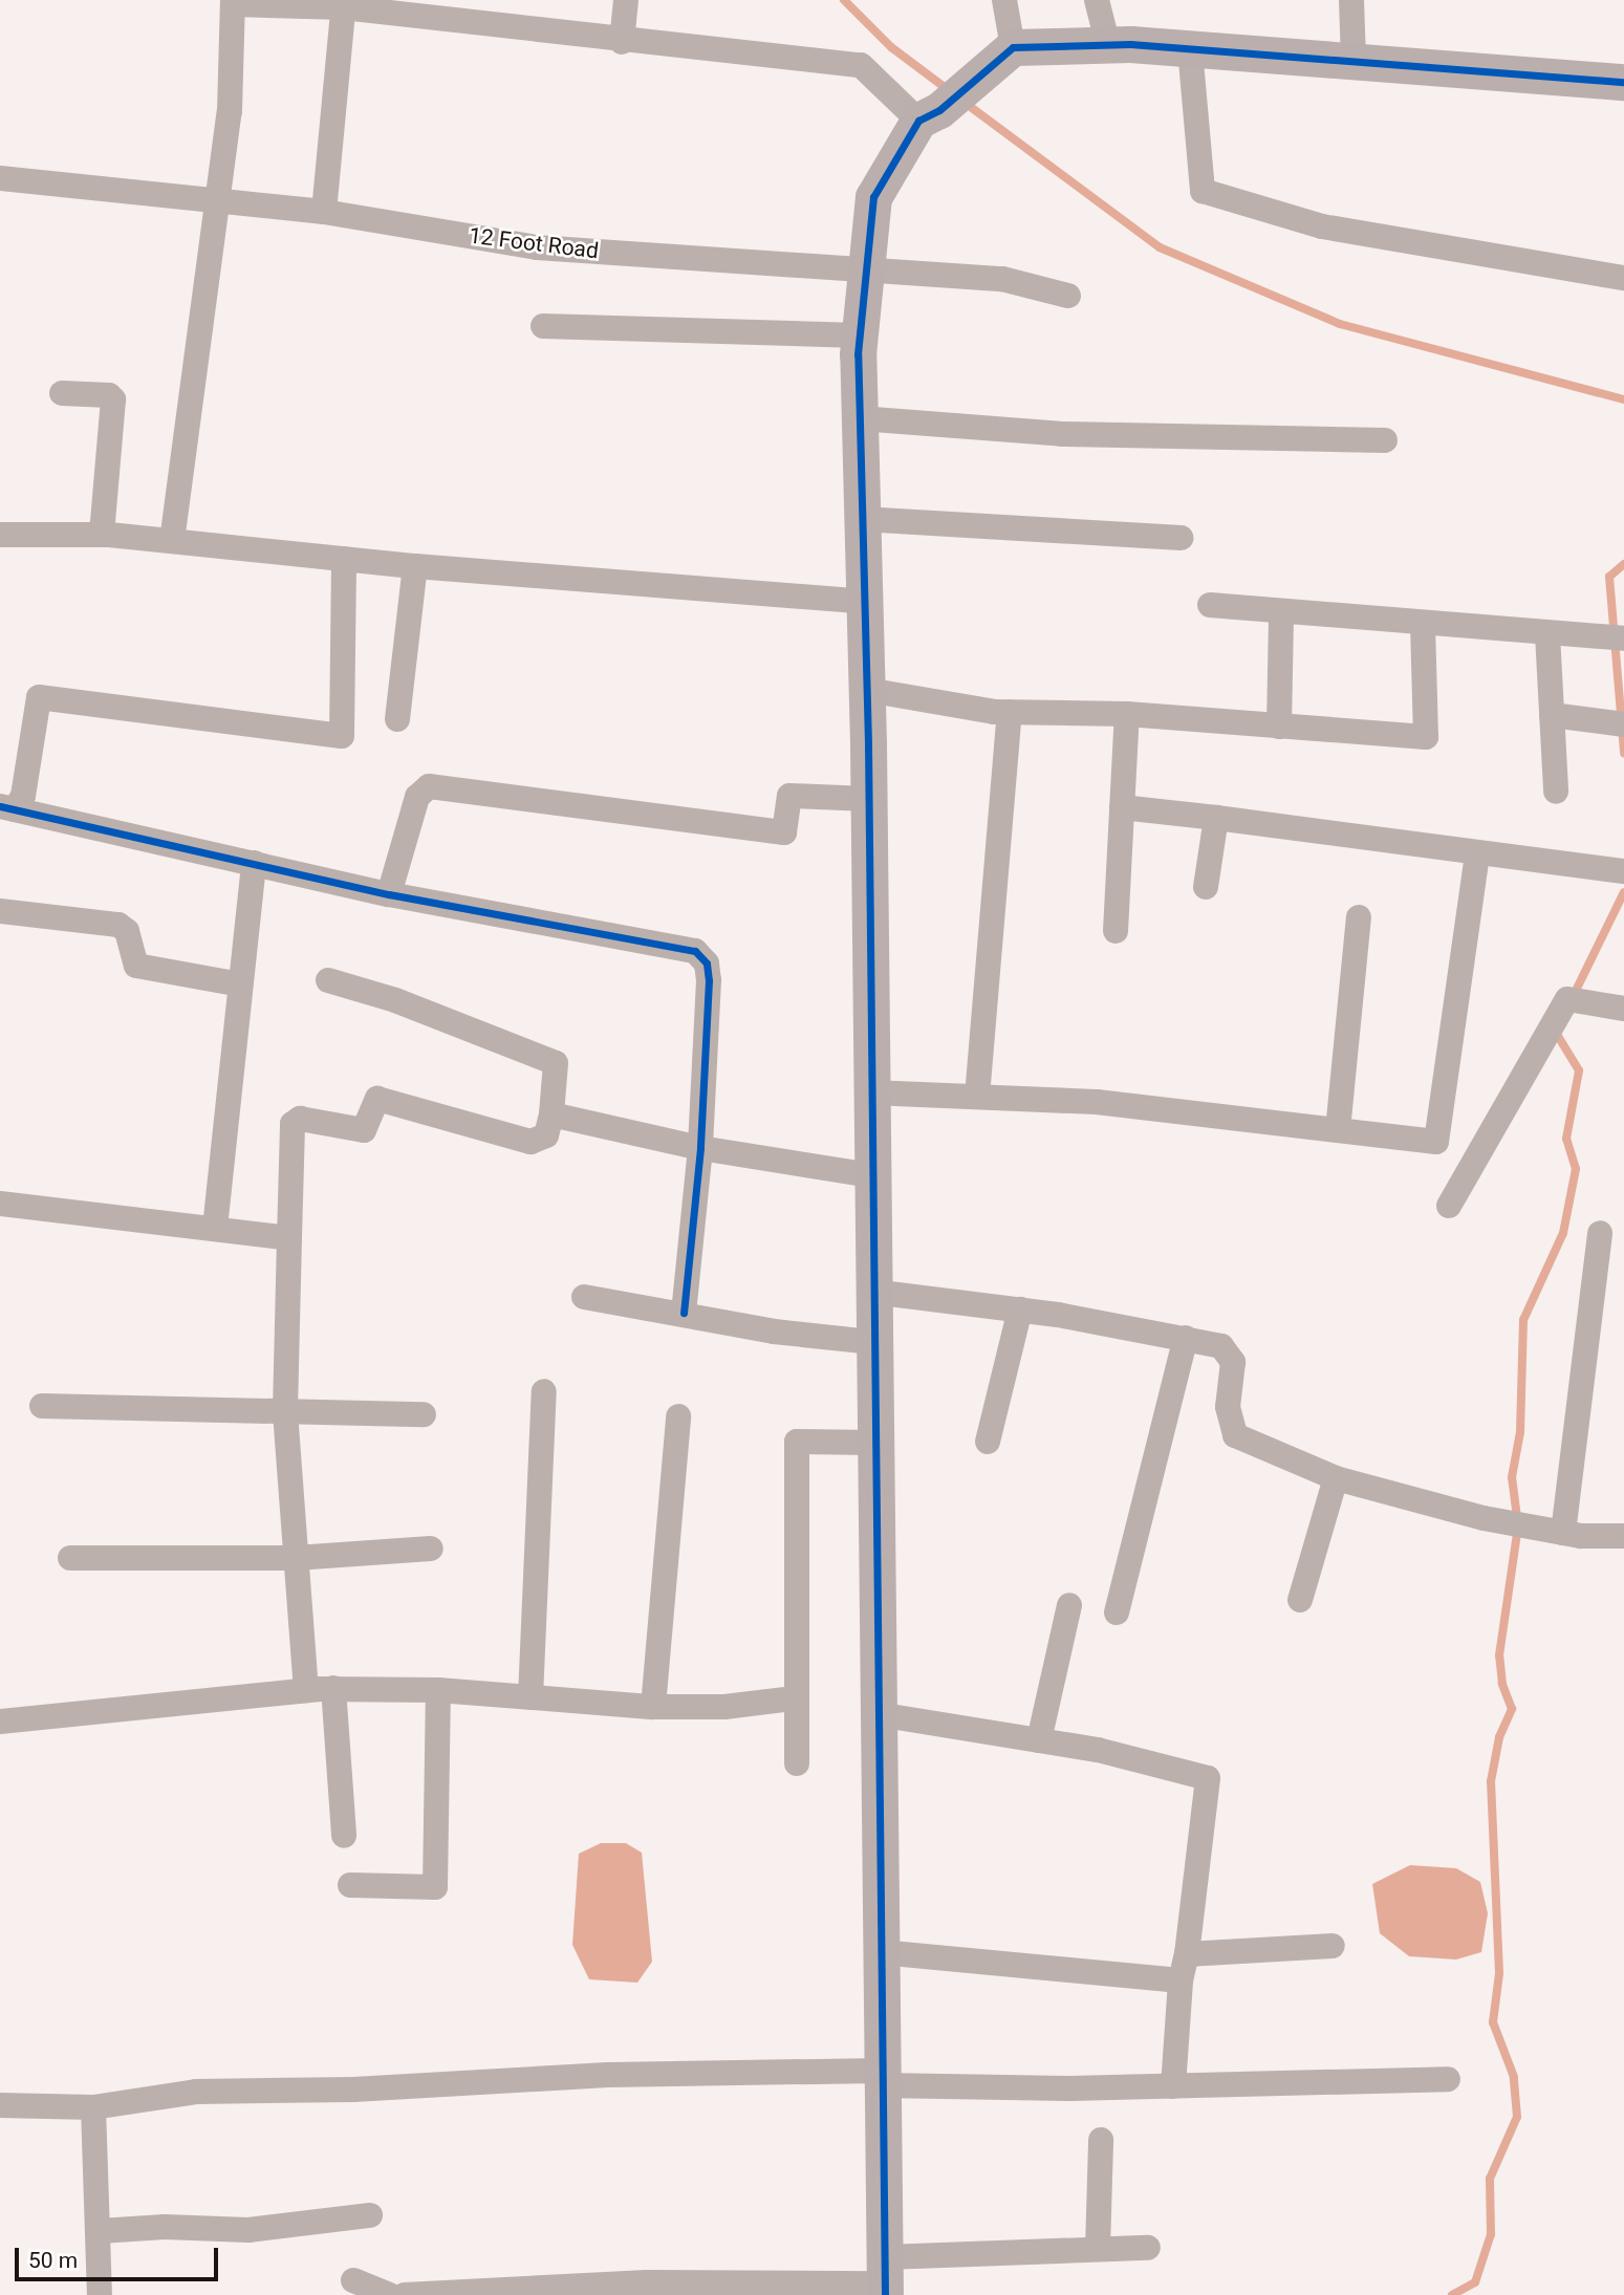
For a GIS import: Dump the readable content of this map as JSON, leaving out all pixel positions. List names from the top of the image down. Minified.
{"streets":{"street":["12 Foot Road"]},"scale_bar":"50 m"}
